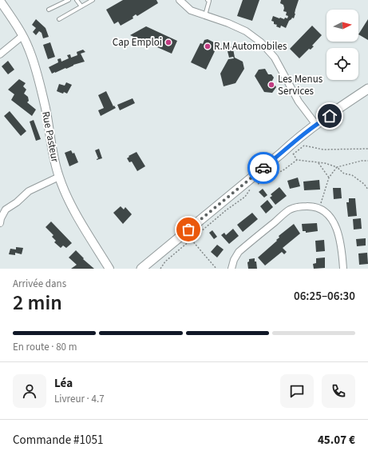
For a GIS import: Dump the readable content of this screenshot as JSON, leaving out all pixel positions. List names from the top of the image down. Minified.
{"streets":{"street":["Rue Pasteur"]},"places":["Cap Emploi","R.M Automobiles","Les Menus Services"],"north":"right","page":{"heading":["2 min","Arrivée dans","06:25–06:30"],"panel":["Léa","Livreur · 4.7","Commande #1051","45.07 €"],"bar":"En route · 80 m"}}
